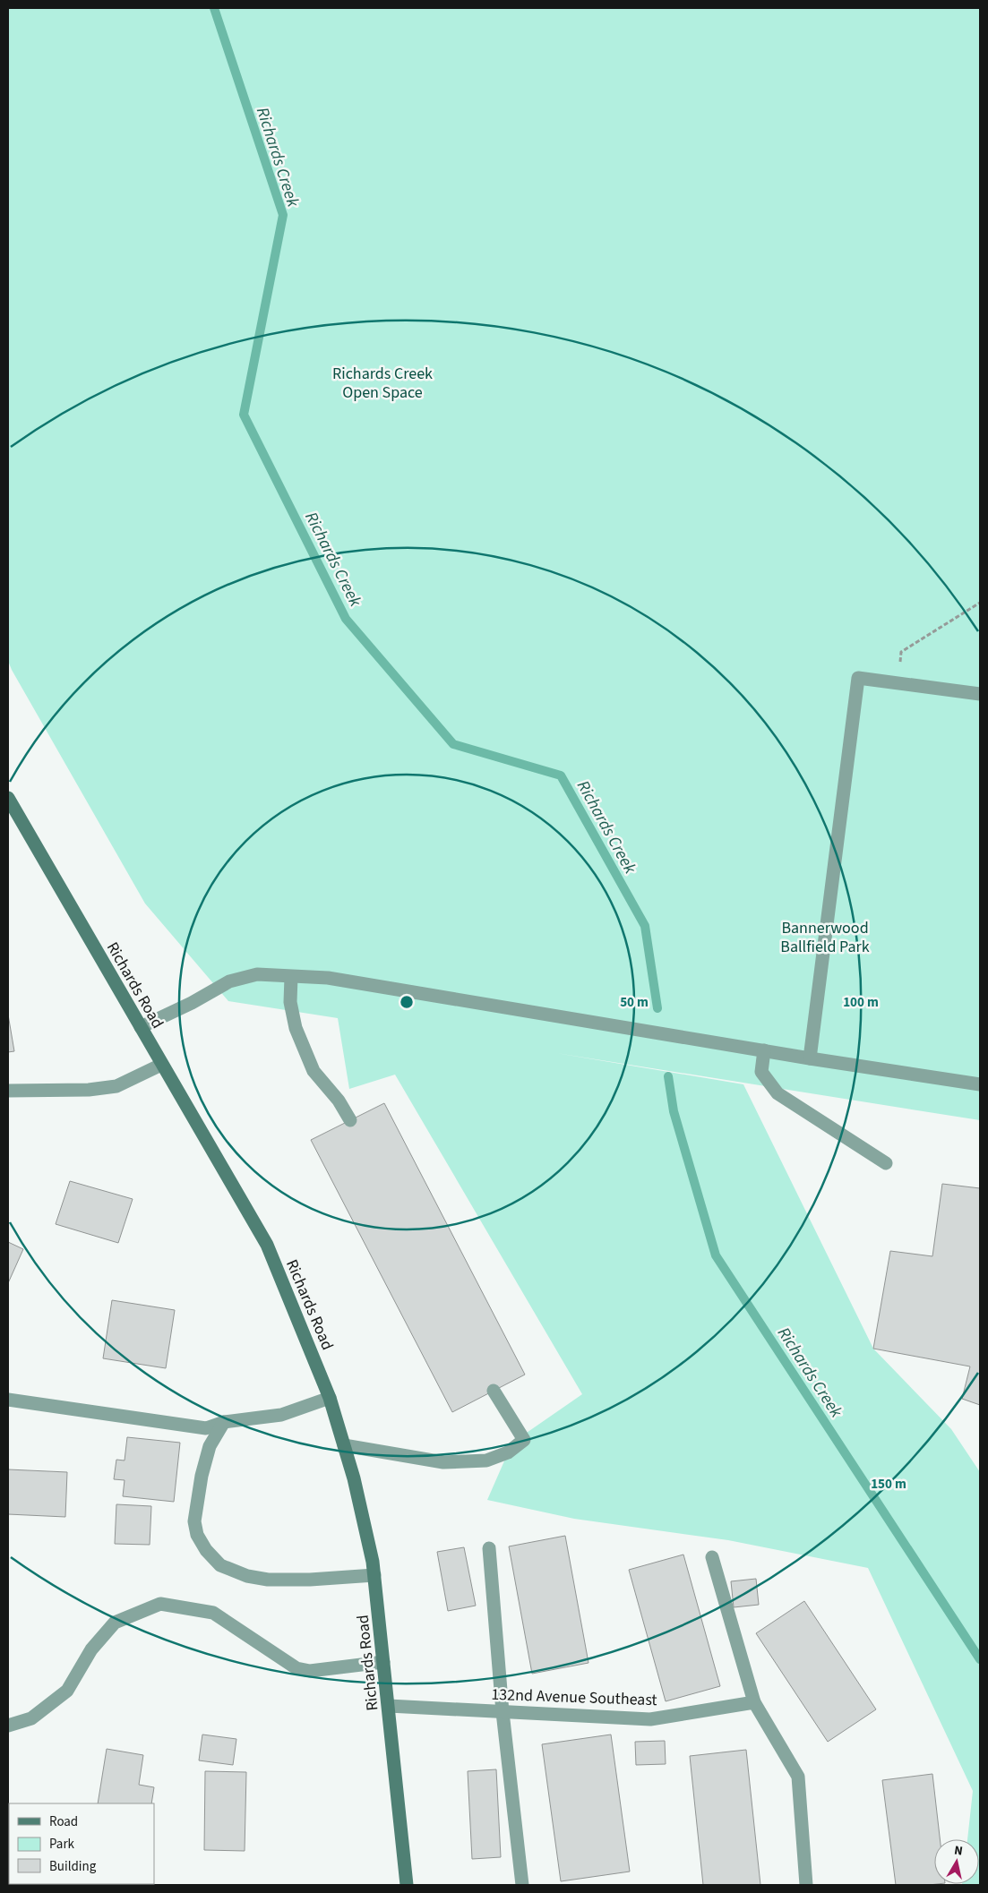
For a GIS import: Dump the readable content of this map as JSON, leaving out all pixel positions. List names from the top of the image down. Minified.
{"streets":{"main road":["Richards Road"],"street":["132nd Avenue Southeast"]},"crossings":[["Richards Road","132nd Avenue Southeast"]],"water":["Richards Creek"],"parks":["Richards Creek Open Space","Bannerwood Ballfield Park"],"legend":["Road","Park","Building"],"north":"top","rings":["50 m","100 m","150 m"]}
